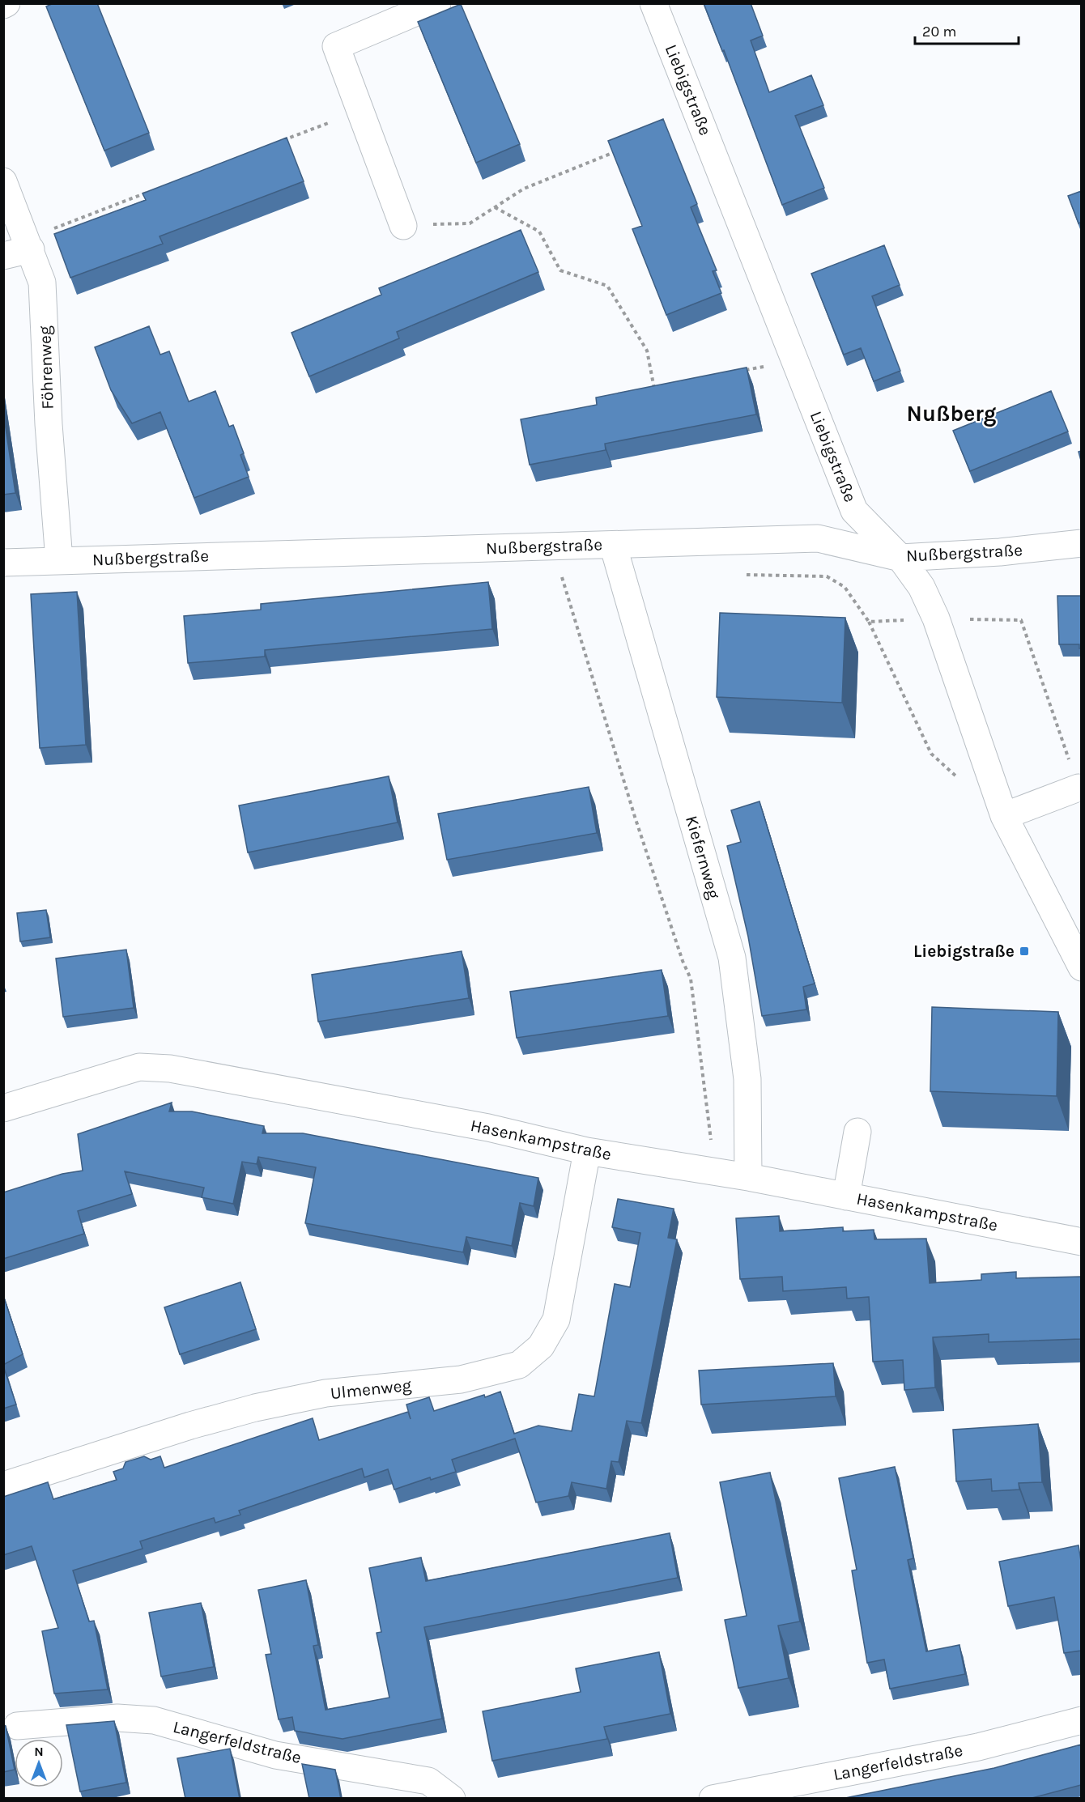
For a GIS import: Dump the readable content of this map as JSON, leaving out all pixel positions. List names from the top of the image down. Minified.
{"streets":{"street":["Liebigstraße","Föhrenweg","Nußbergstraße","Kiefernweg","Hasenkampstraße","Ulmenweg","Langerfeldstraße"]},"crossings":[["Liebigstraße","Nußbergstraße"],["Föhrenweg","Nußbergstraße"],["Nußbergstraße","Kiefernweg"],["Kiefernweg","Hasenkampstraße"],["Hasenkampstraße","Ulmenweg"]],"districts":["Nußberg"],"places":{"transit":["Liebigstraße"]},"scale_bar":"20 m","north":"top"}
